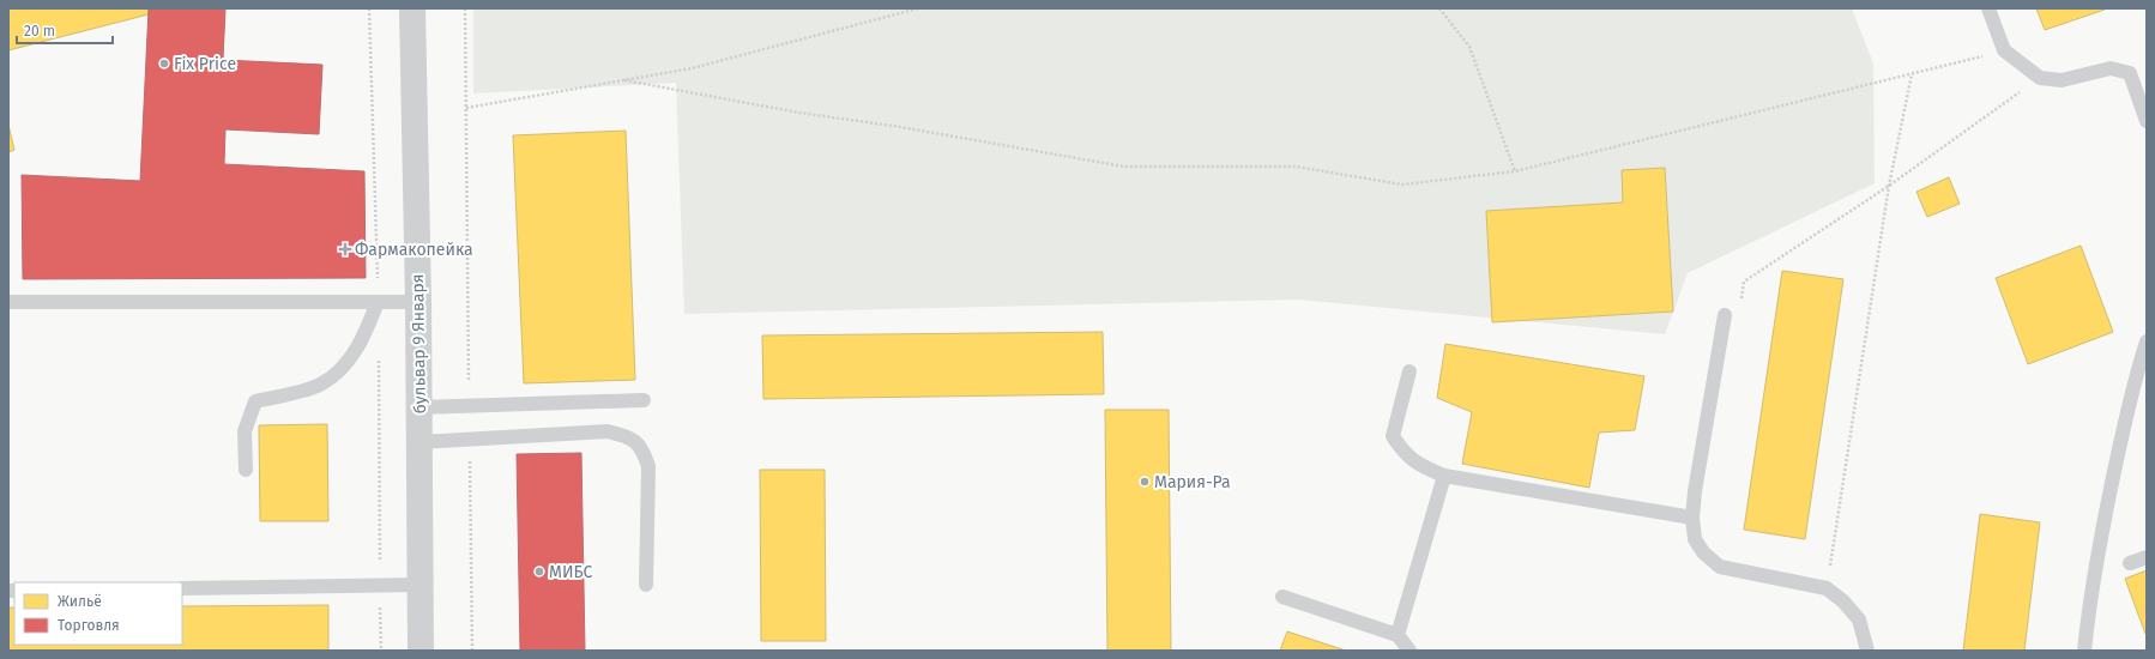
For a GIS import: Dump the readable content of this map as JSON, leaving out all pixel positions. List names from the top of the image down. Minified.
{"streets":{"street":["бульвар 9 Января"]},"places":{"other":["Fix Price","Мария-Ра","МИБС"],"health":["Фармакопейка"]},"legend":["Жильё","Торговля"],"scale_bar":"20 m"}
